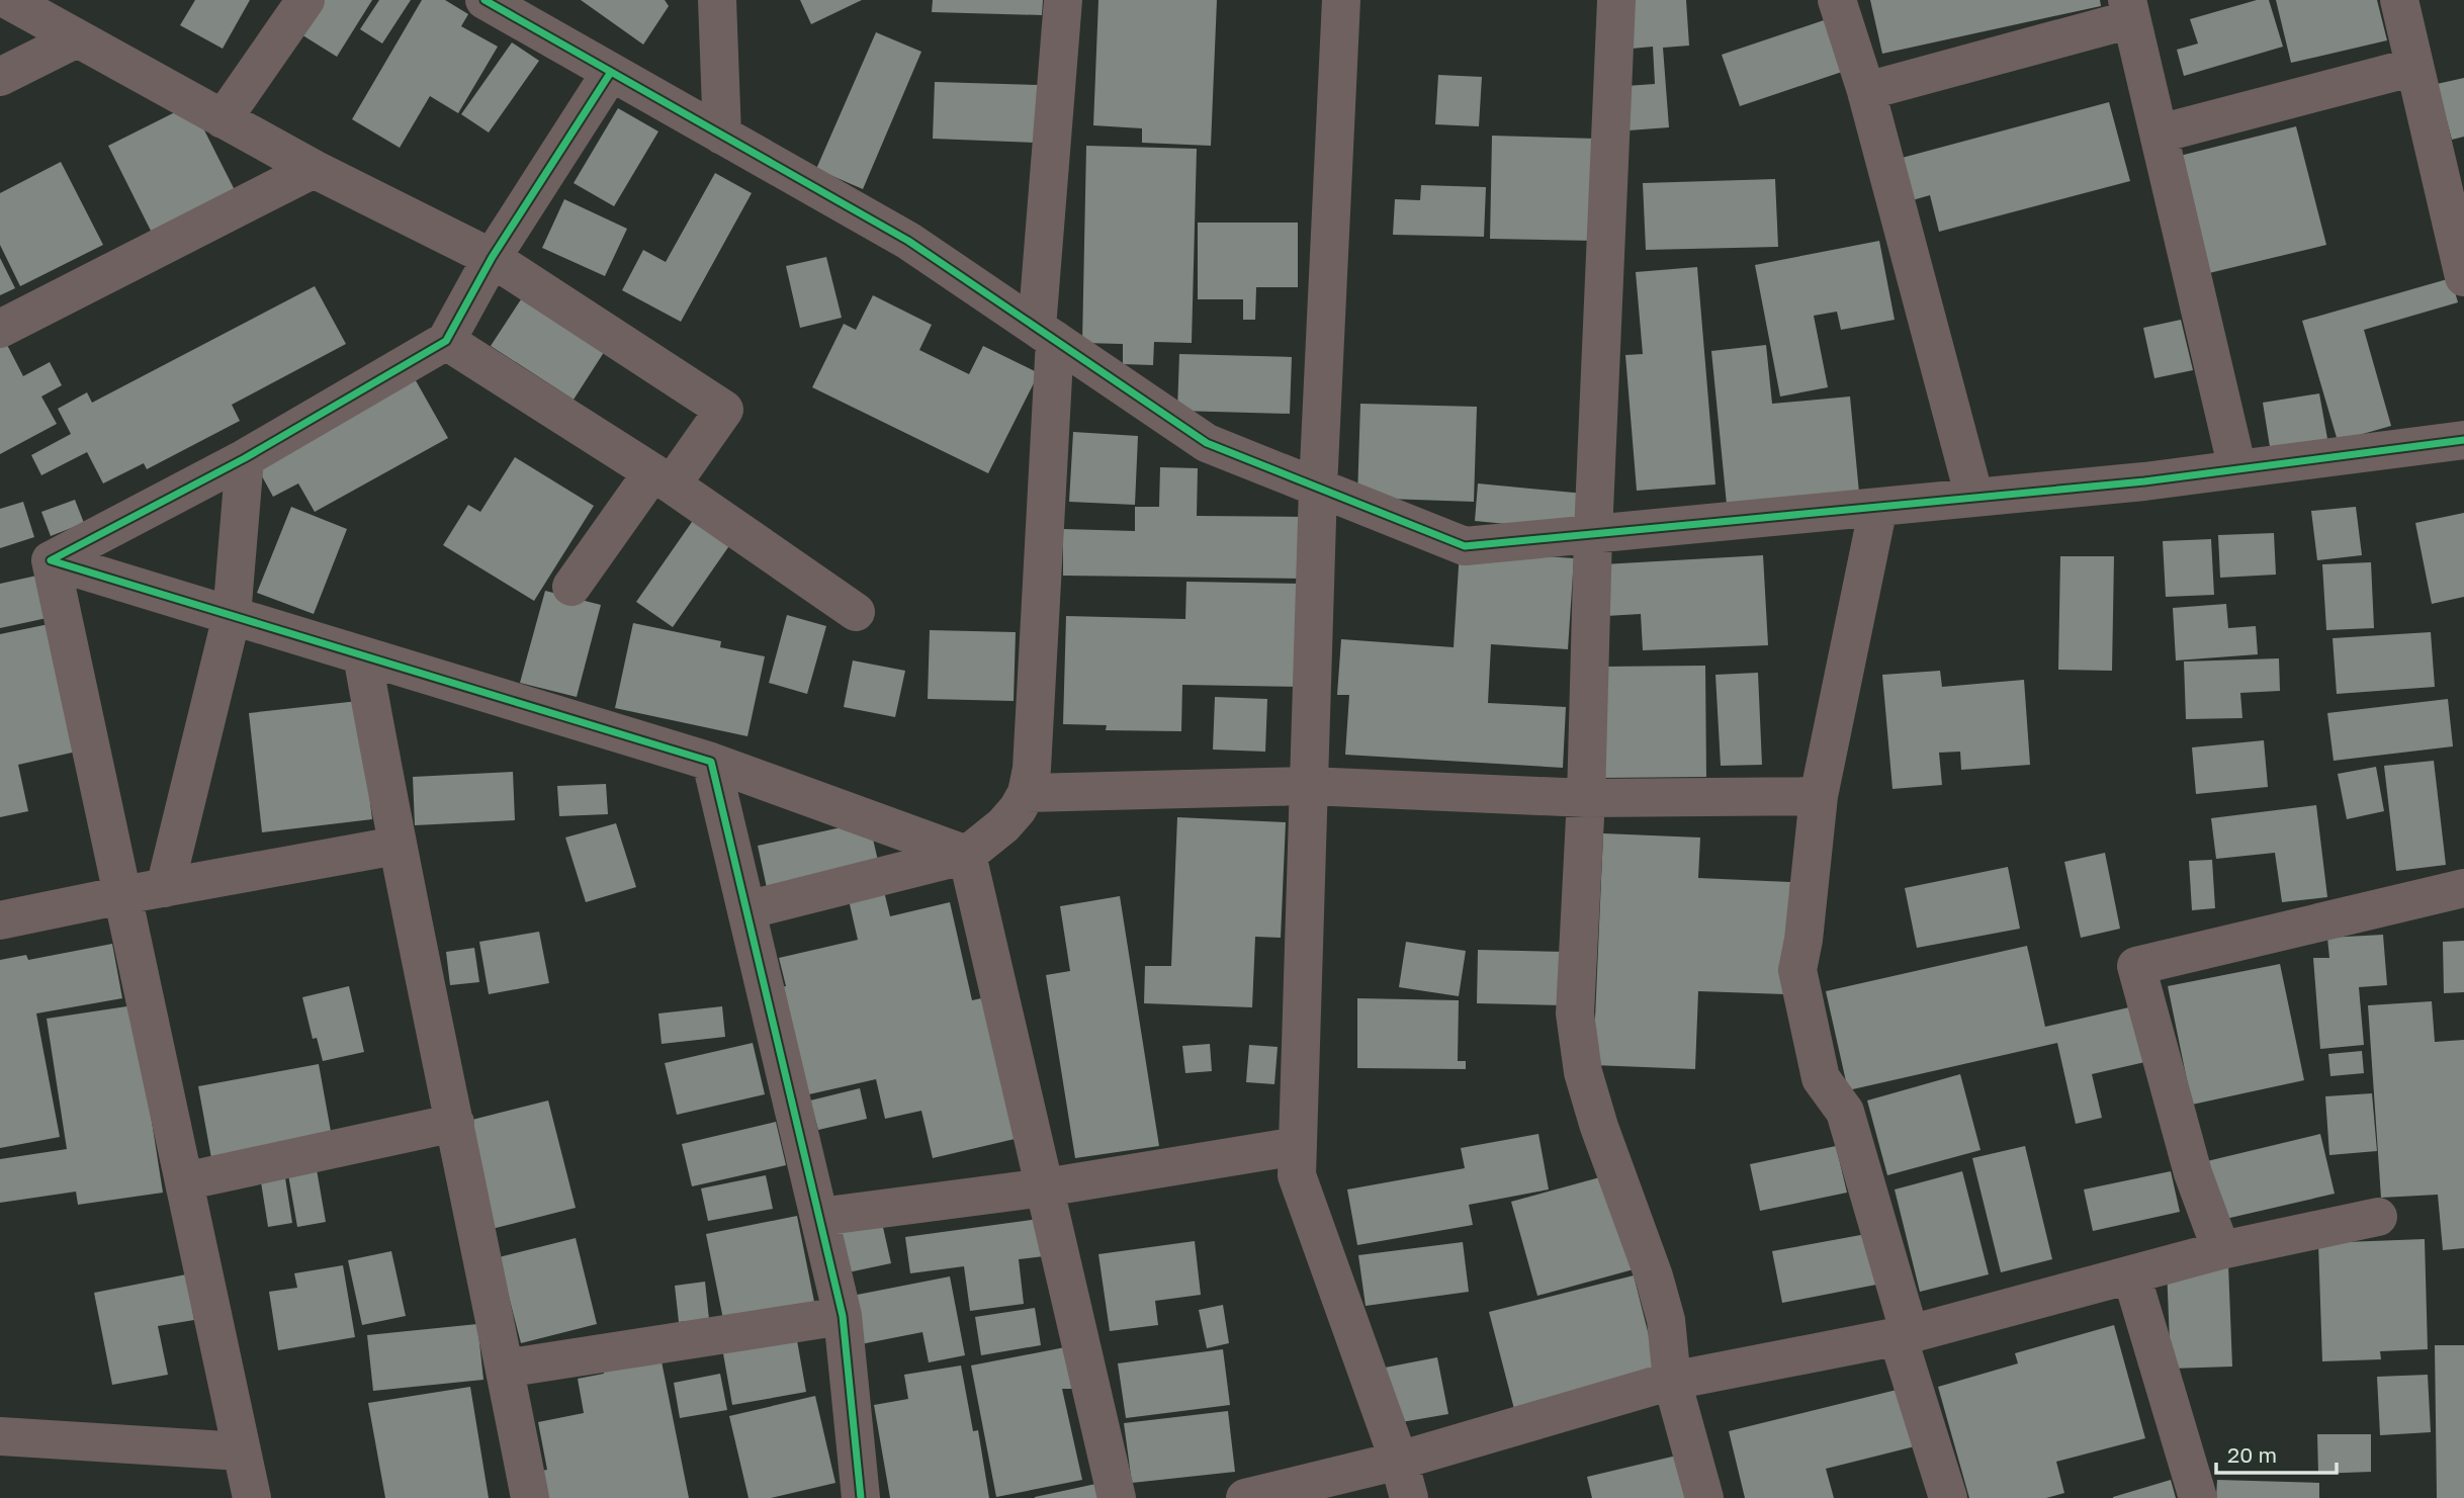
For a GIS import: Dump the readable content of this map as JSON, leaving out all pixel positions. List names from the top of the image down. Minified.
{"scale_bar":"20 m"}
